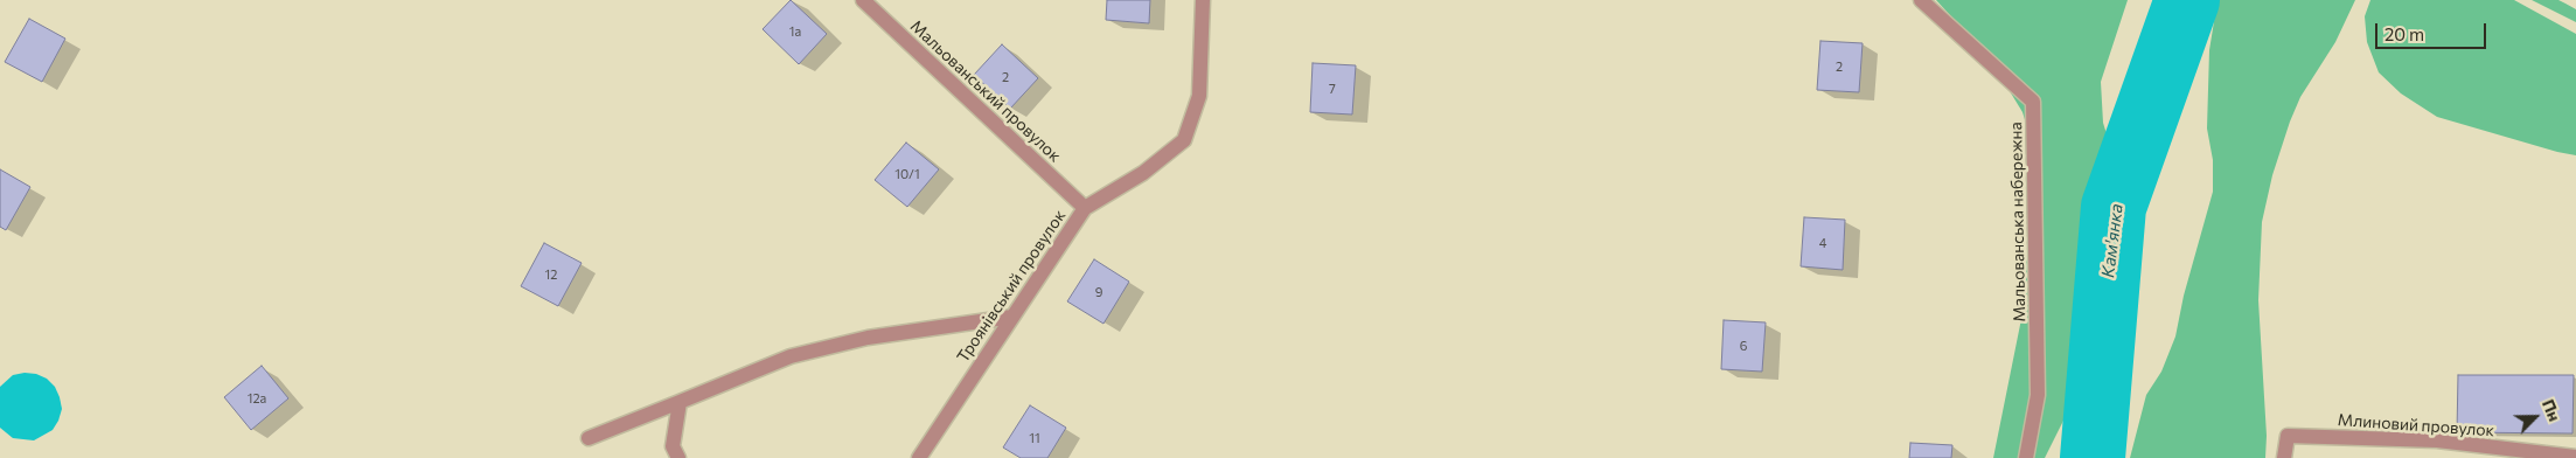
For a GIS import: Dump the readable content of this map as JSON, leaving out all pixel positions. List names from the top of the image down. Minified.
{"streets":{"street":["Мальованський провулок","Мальованська набережна","Троянівський провулок","Млиновий провулок"]},"crossings":[["Мальованський провулок","Троянівський провулок"]],"water":["Кам'янка"],"house_numbers":["1а","2","2","7","10/1","4","12","9","6","12а","11"],"scale_bar":"20 m","north":"top right"}
